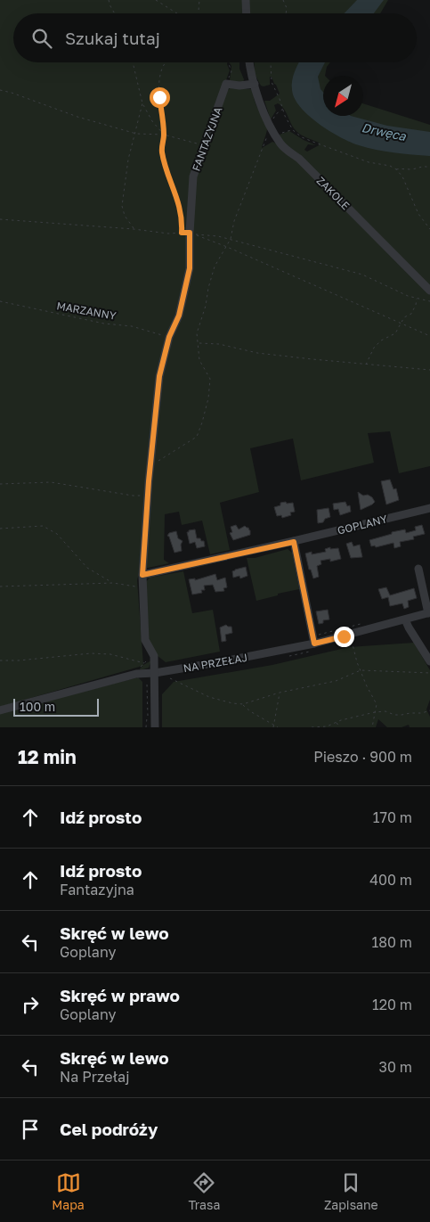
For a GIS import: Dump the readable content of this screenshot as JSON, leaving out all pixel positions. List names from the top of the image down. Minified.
{"streets":{"street":["FANTAZYJNA","ZAKOLE","GOPLANY","NA PRZEŁAJ"],"path":["MARZANNY"]},"crossings":[["FANTAZYJNA","MARZANNY"],["FANTAZYJNA","GOPLANY"],["FANTAZYJNA","NA PRZEŁAJ"]],"water":["Drwęca"],"scale_bar":"100 m","north":"bottom left","page":{"search":"Szukaj tutaj","scale":"100 m","heading":["12 min","Pieszo · 900 m"],"list":[["Idź prosto","170 m"],["Idź prosto","Fantazyjna","400 m"],["Skręć w lewo","Goplany","180 m"],["Skręć w prawo","Goplany","120 m"],["Skręć w lewo","Na Przełaj","30 m"],"Cel podróży"],"nav":["Mapa","Trasa","Zapisane"]}}
